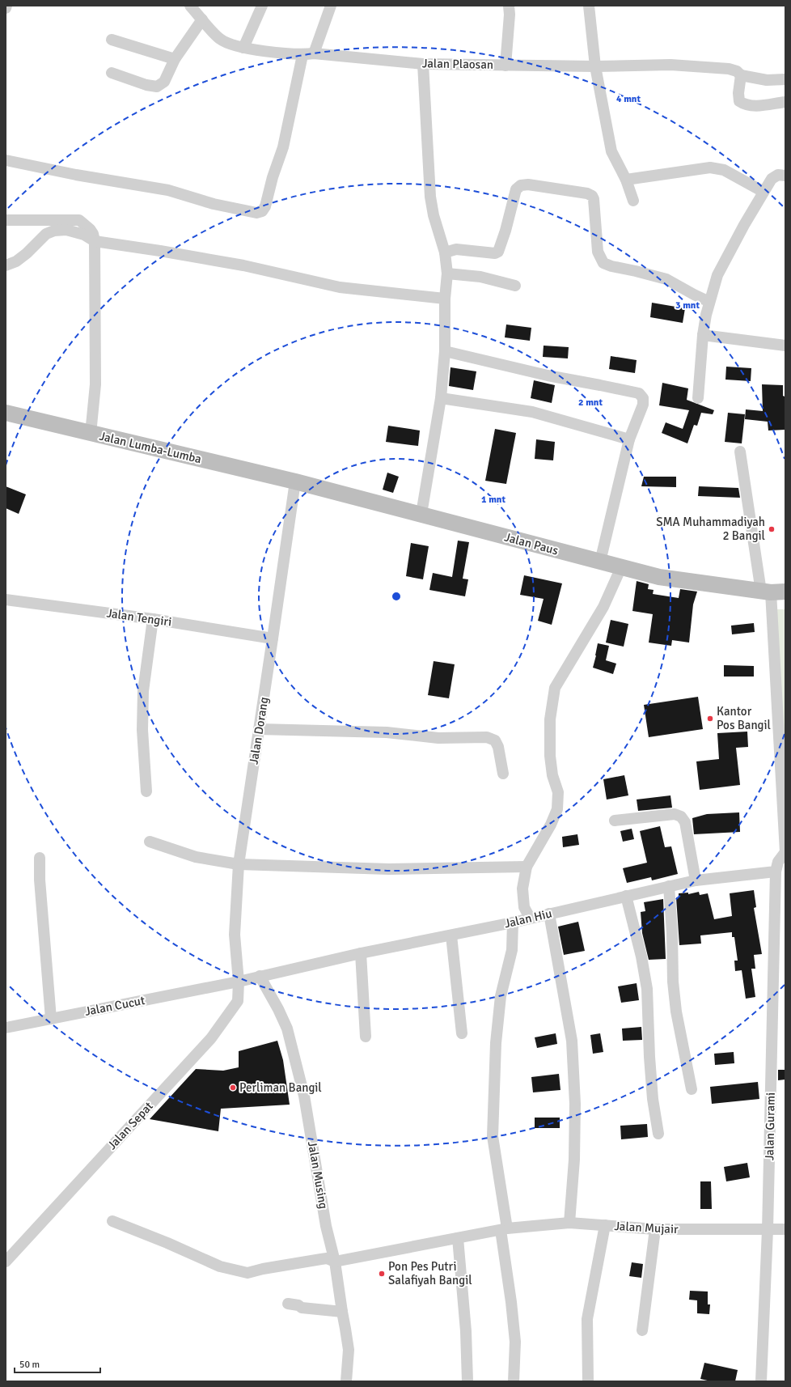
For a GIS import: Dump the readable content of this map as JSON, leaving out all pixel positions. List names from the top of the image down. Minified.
{"streets":{"main road":["Jalan Lumba-Lumba","Jalan Paus"],"street":["Jalan Plaosan","Jalan Tengiri","Jalan Dorang","Jalan Hiu","Jalan Cucut","Jalan Sepat","Jalan Gurami","Jalan Musing","Jalan Mujair"]},"crossings":[["Jalan Lumba-Lumba","Jalan Paus"],["Jalan Lumba-Lumba","Jalan Dorang"],["Jalan Paus","Jalan Dorang"],["Jalan Tengiri","Jalan Dorang"],["Jalan Dorang","Jalan Hiu"],["Jalan Dorang","Jalan Cucut"],["Jalan Dorang","Jalan Sepat"],["Jalan Hiu","Jalan Cucut"],["Jalan Hiu","Jalan Sepat"],["Jalan Hiu","Jalan Gurami"],["Jalan Hiu","Jalan Musing"],["Jalan Cucut","Jalan Sepat"],["Jalan Gurami","Jalan Mujair"],["Jalan Musing","Jalan Mujair"]],"places":["SMA Muhammadiyah 2 Bangil","Kantor Pos Bangil","Perliman Bangil","Pon Pes Putri Salafiyah Bangil"],"scale_bar":"50 m","rings":["4 mnt","3 mnt","2 mnt","1 mnt"]}
